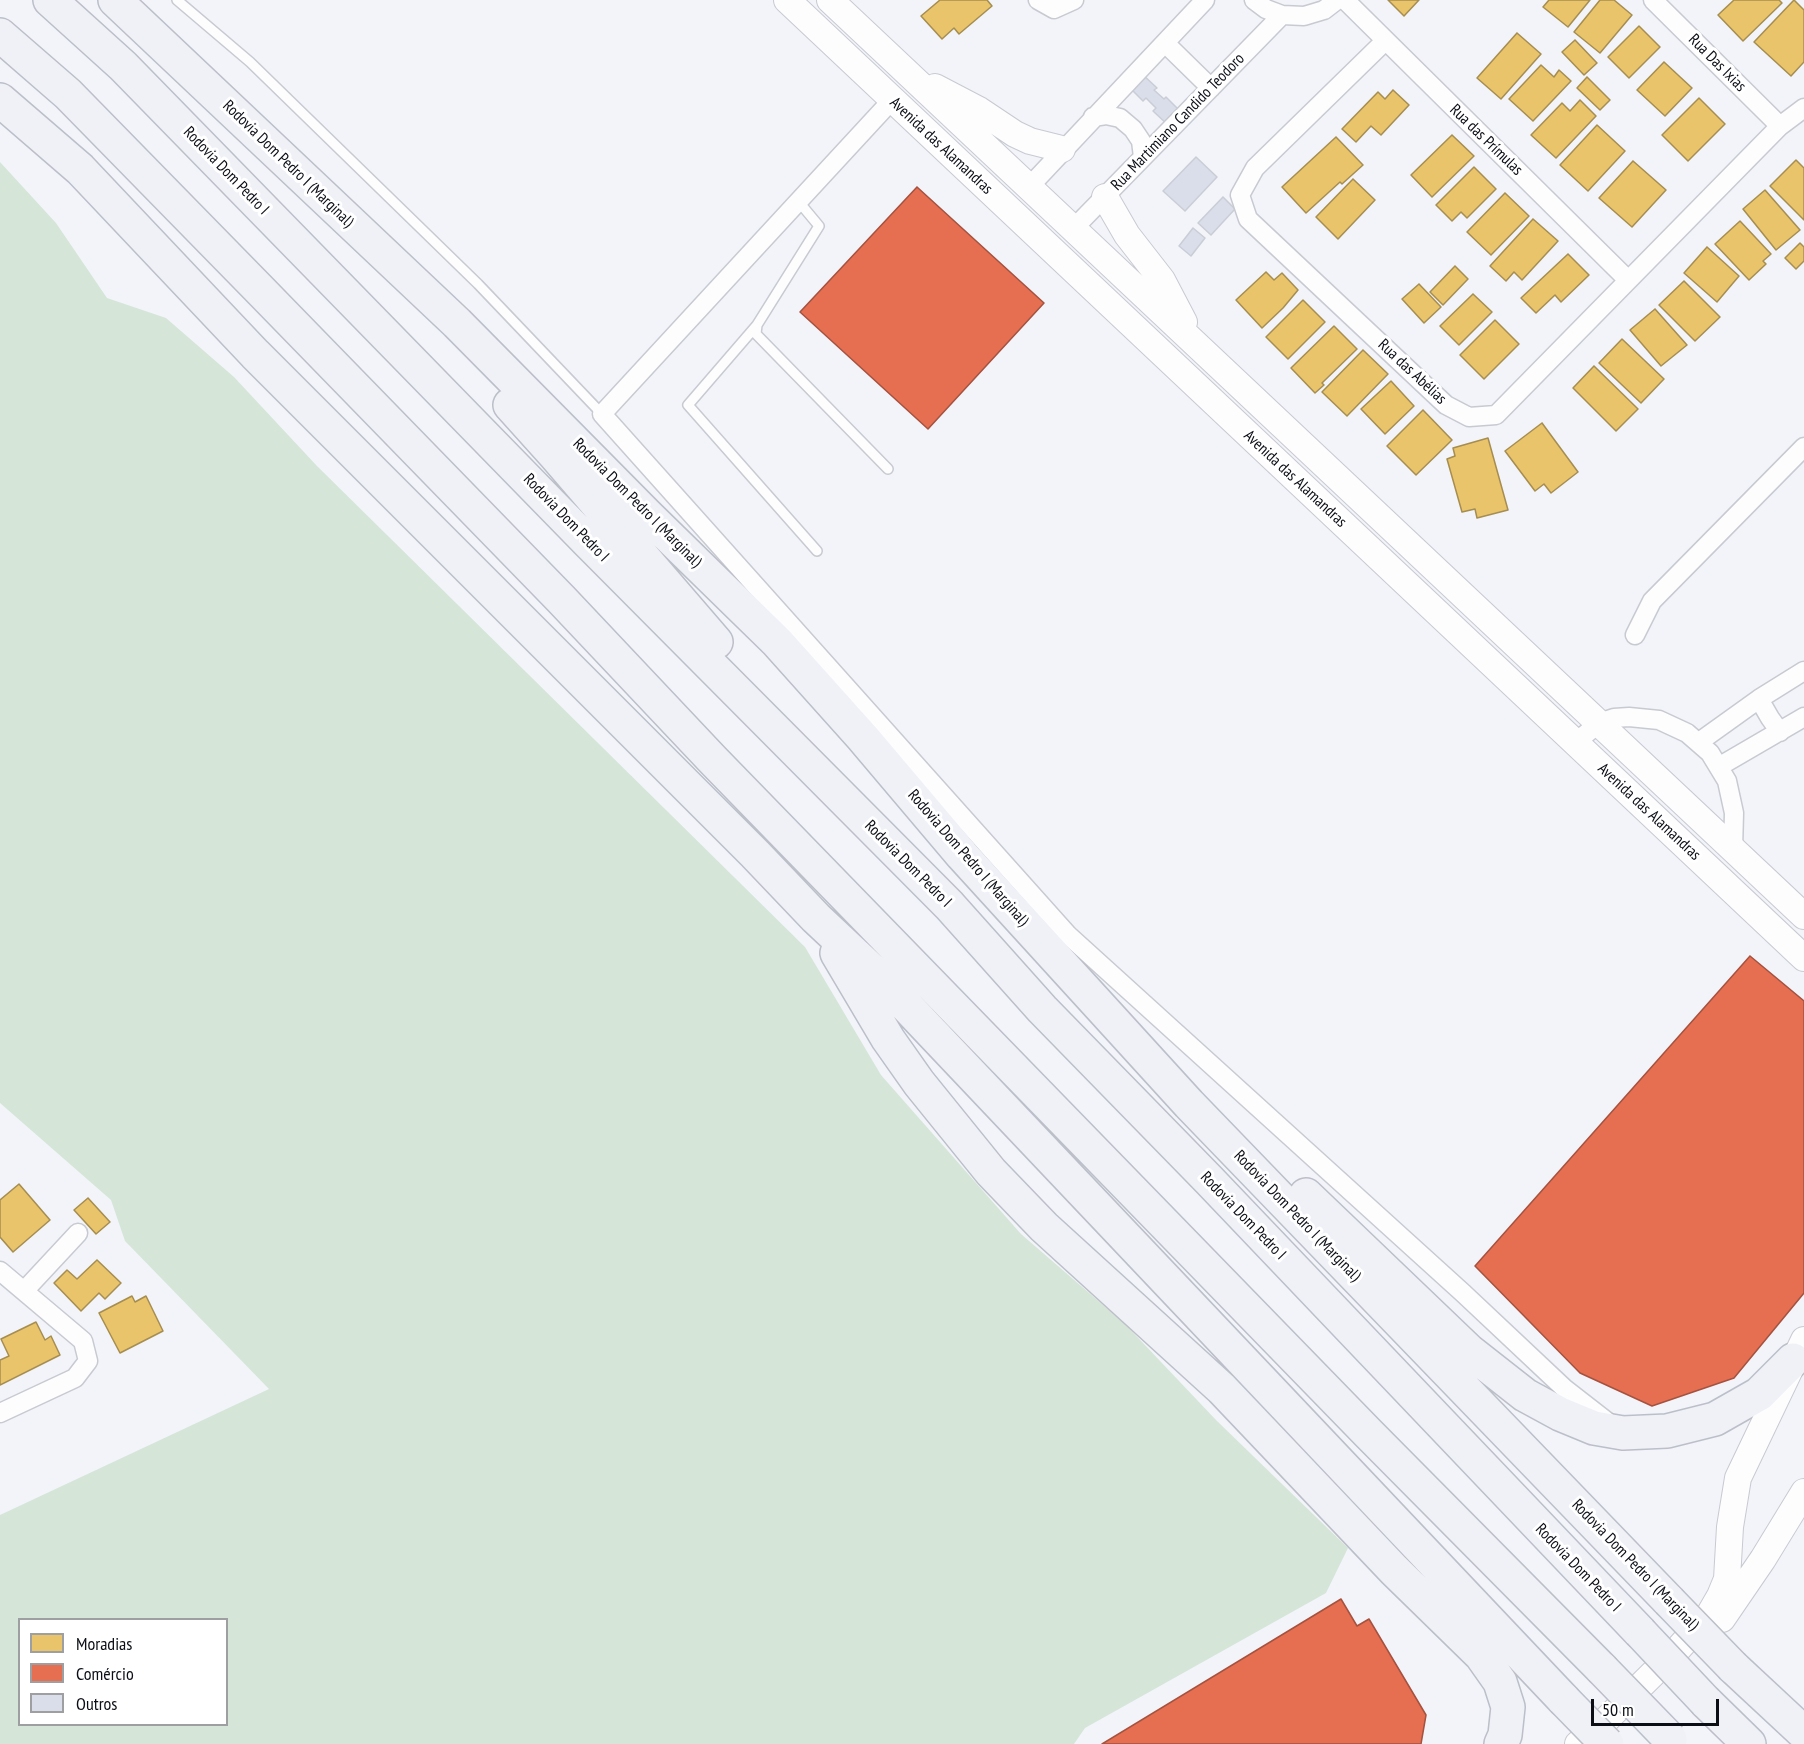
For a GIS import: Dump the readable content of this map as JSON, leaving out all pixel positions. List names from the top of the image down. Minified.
{"streets":{"highway":["Rodovia Dom Pedro I (Marginal)","Rodovia Dom Pedro I"],"street":["Rua Das Ixias","Rua Martimiano Candido Teodoro","Rua das Prímulas","Avenida das Alamandras","Rua das Abélias"]},"crossings":[["Rua Das Ixias","Rua das Abélias"],["Rua Martimiano Candido Teodoro","Avenida das Alamandras"],["Rua das Prímulas","Rua das Abélias"]],"legend":["Moradias","Comércio","Outros"],"scale_bar":"50 m"}
